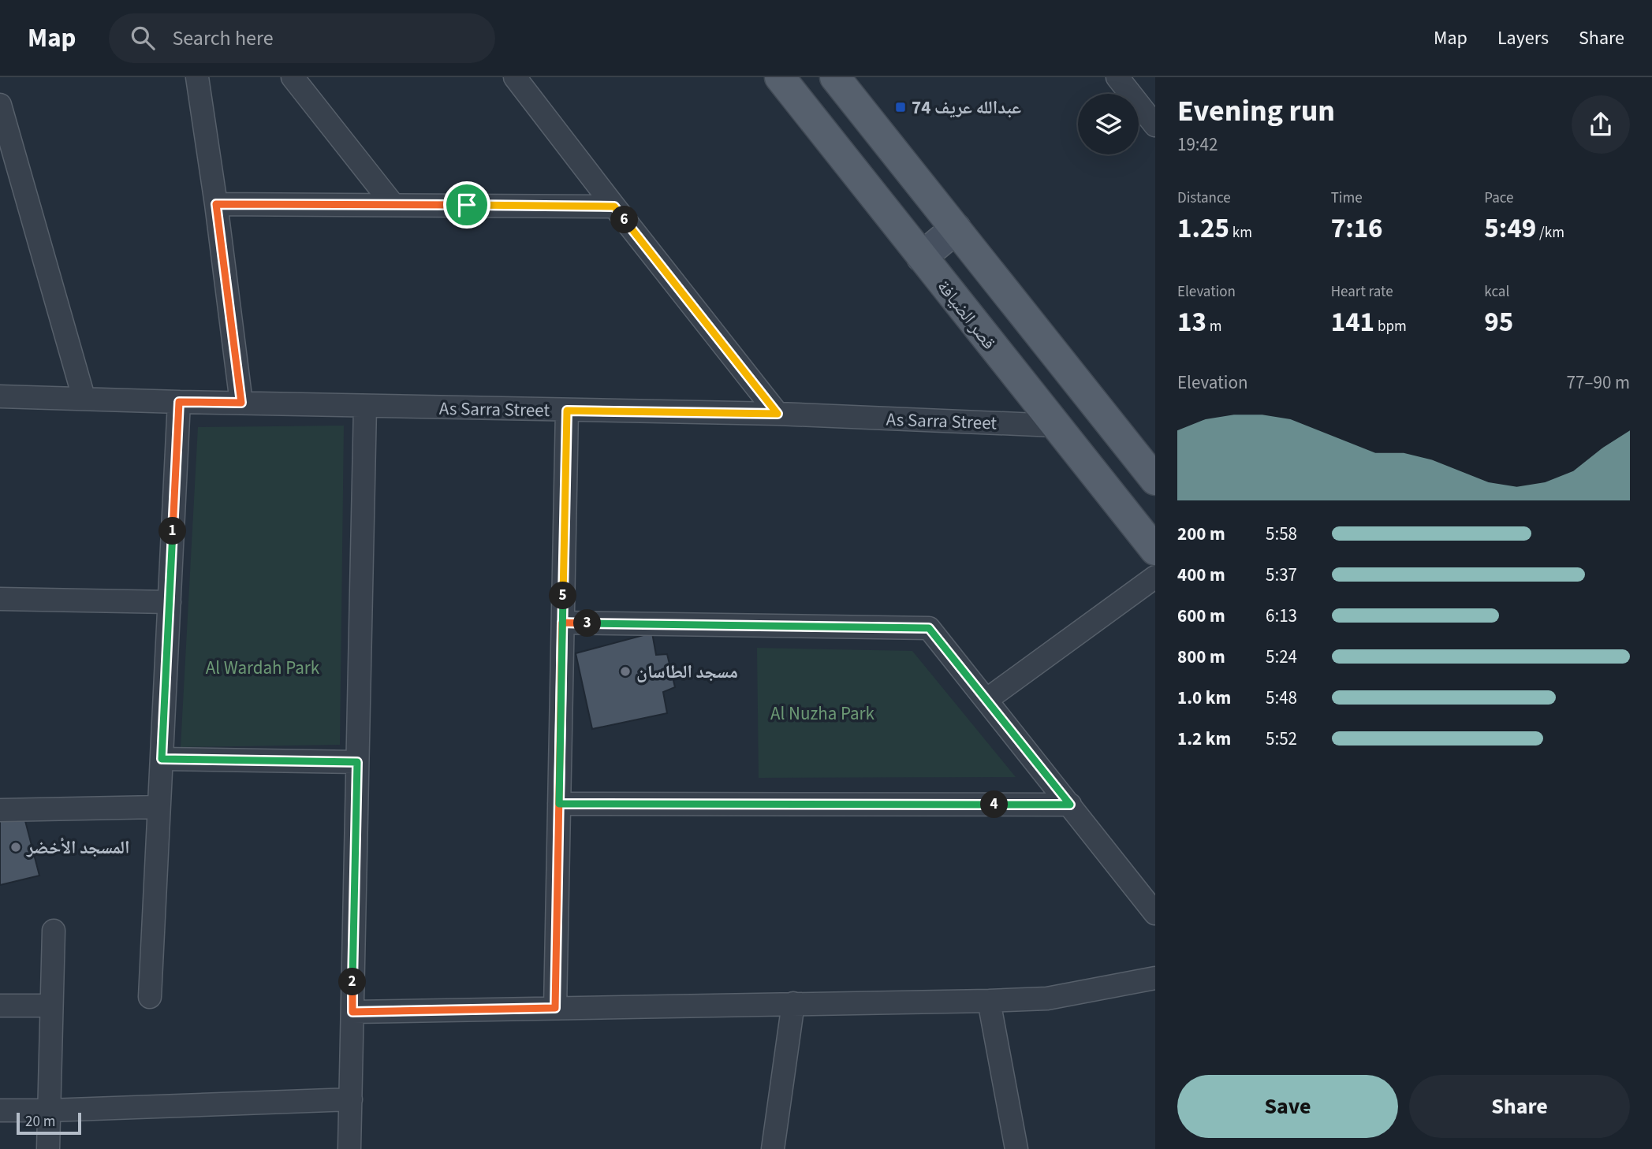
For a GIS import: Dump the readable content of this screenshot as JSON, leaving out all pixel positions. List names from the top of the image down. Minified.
{"streets":{"main road":["قصر الضيافة"],"street":["As Sarra Street"]},"crossings":[["قصر الضيافة","As Sarra Street"]],"parks":["Al Wardah Park","Al Nuzha Park"],"places":{"transit":["عبدالله عريف 74"],"other":["مسجد الطاسان","المسجد الأخضر"]},"scale_bar":"20 m","page":{"header":"Map","search":"Search here","nav":["Map","Layers","Share"],"heading":["Evening run","19:42"],"stats":[["Distance","1.25 km"],["Time","7:16"],["Pace","5:49 /km"],["Elevation","13 m"],["Heart rate","141 bpm"],["kcal","95"]],"pins":["6","1","5","3","4","2"],"chart":["Elevation","77–90 m"],"list":[{"name":"200 m","note":"5:58"},{"name":"400 m","note":"5:37"},{"name":"600 m","note":"6:13"},{"name":"800 m","note":"5:24"},{"name":"1.0 km","note":"5:48"},{"name":"1.2 km","note":"5:52"}],"buttons":["Save","Share"],"scale":"20 m"}}
